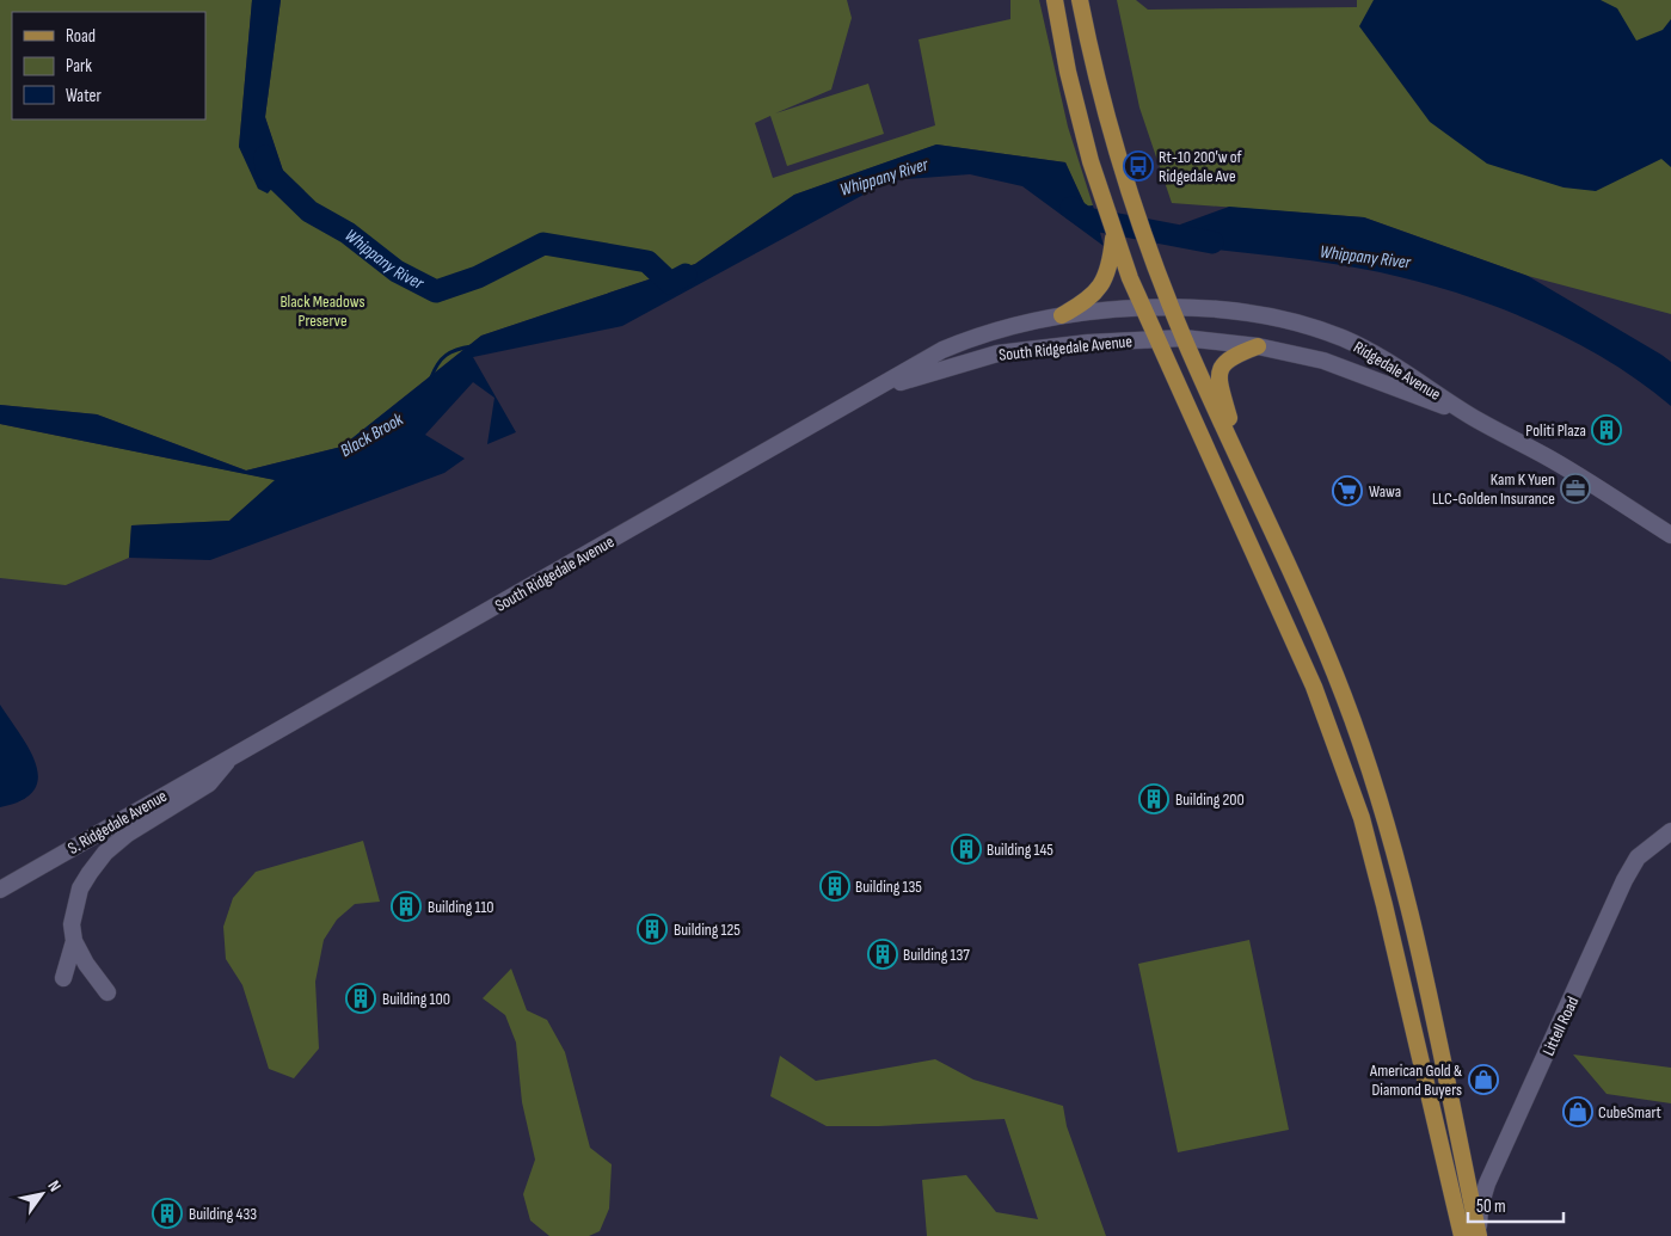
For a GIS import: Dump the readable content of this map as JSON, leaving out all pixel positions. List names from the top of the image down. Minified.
{"streets":{"main road":["South Ridgedale Avenue","Ridgedale Avenue","S. Ridgedale Avenue","Littell Road"]},"crossings":[["South Ridgedale Avenue","Ridgedale Avenue"],["South Ridgedale Avenue","S. Ridgedale Avenue"]],"water":["Whippany River","Black Brook"],"parks":["Black Meadows Preserve"],"places":{"bus stop":["Rt-10 200'w of Ridgedale Ave"],"building":["Politi Plaza","Building 200","Building 145","Building 135","Building 110","Building 125","Building 137","Building 100","Building 433"],"office":["Kam K Yuen LLC-Golden Insurance"],"supermarket":["Wawa"],"shop":["American Gold & Diamond Buyers","CubeSmart"]},"legend":["Road","Park","Water"],"scale_bar":"50 m","north":"top right"}
